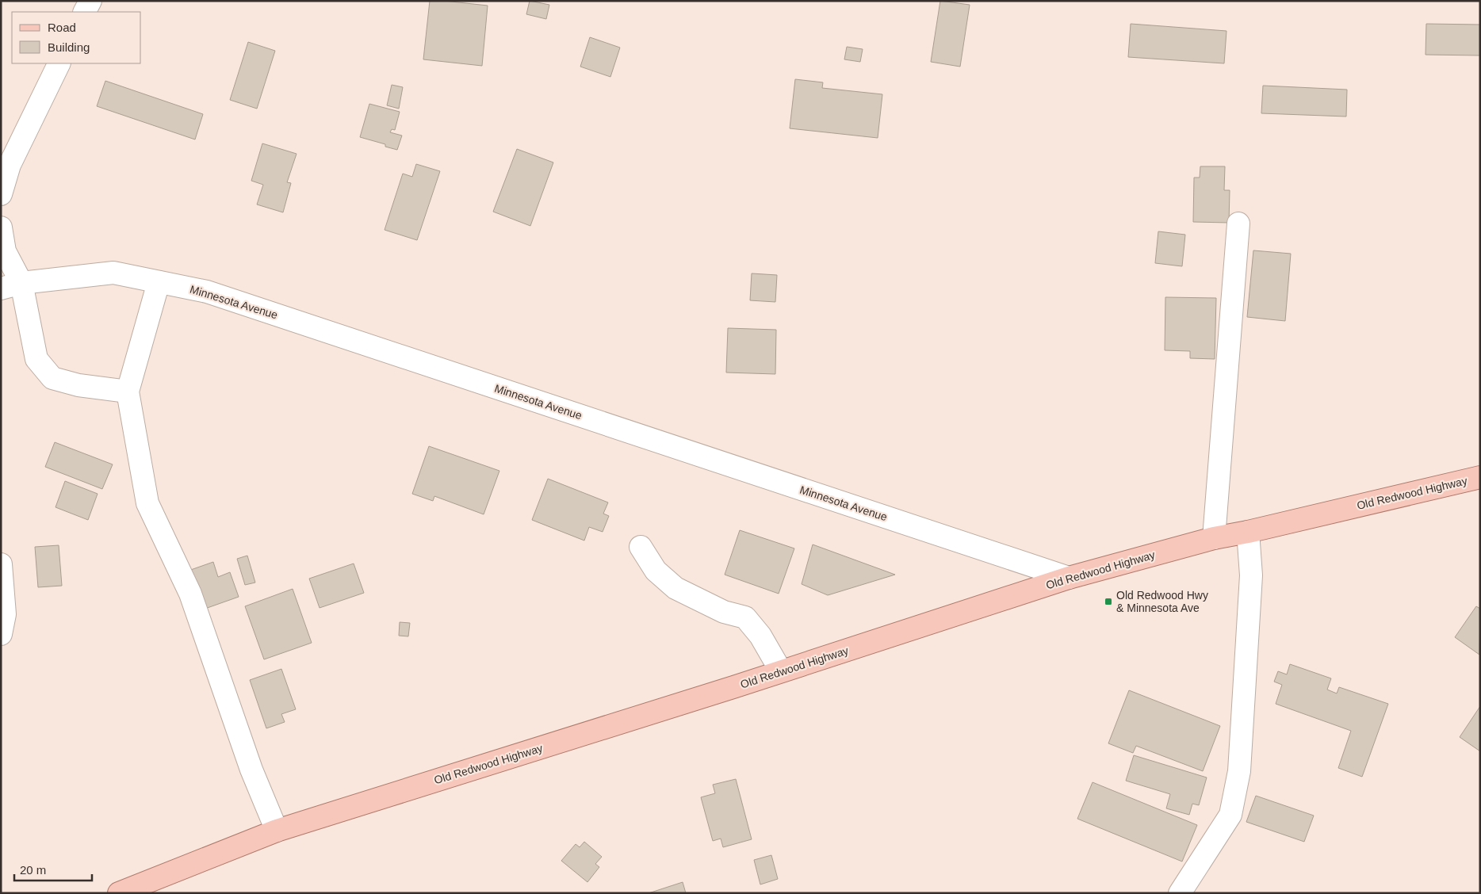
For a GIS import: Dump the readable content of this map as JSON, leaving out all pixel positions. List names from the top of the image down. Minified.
{"streets":{"main road":["Old Redwood Highway"],"street":["Minnesota Avenue"]},"crossings":[["Minnesota Avenue","Old Redwood Highway"]],"places":{"transit":["Old Redwood Hwy & Minnesota Ave"]},"legend":["Road","Building"],"scale_bar":"20 m"}
